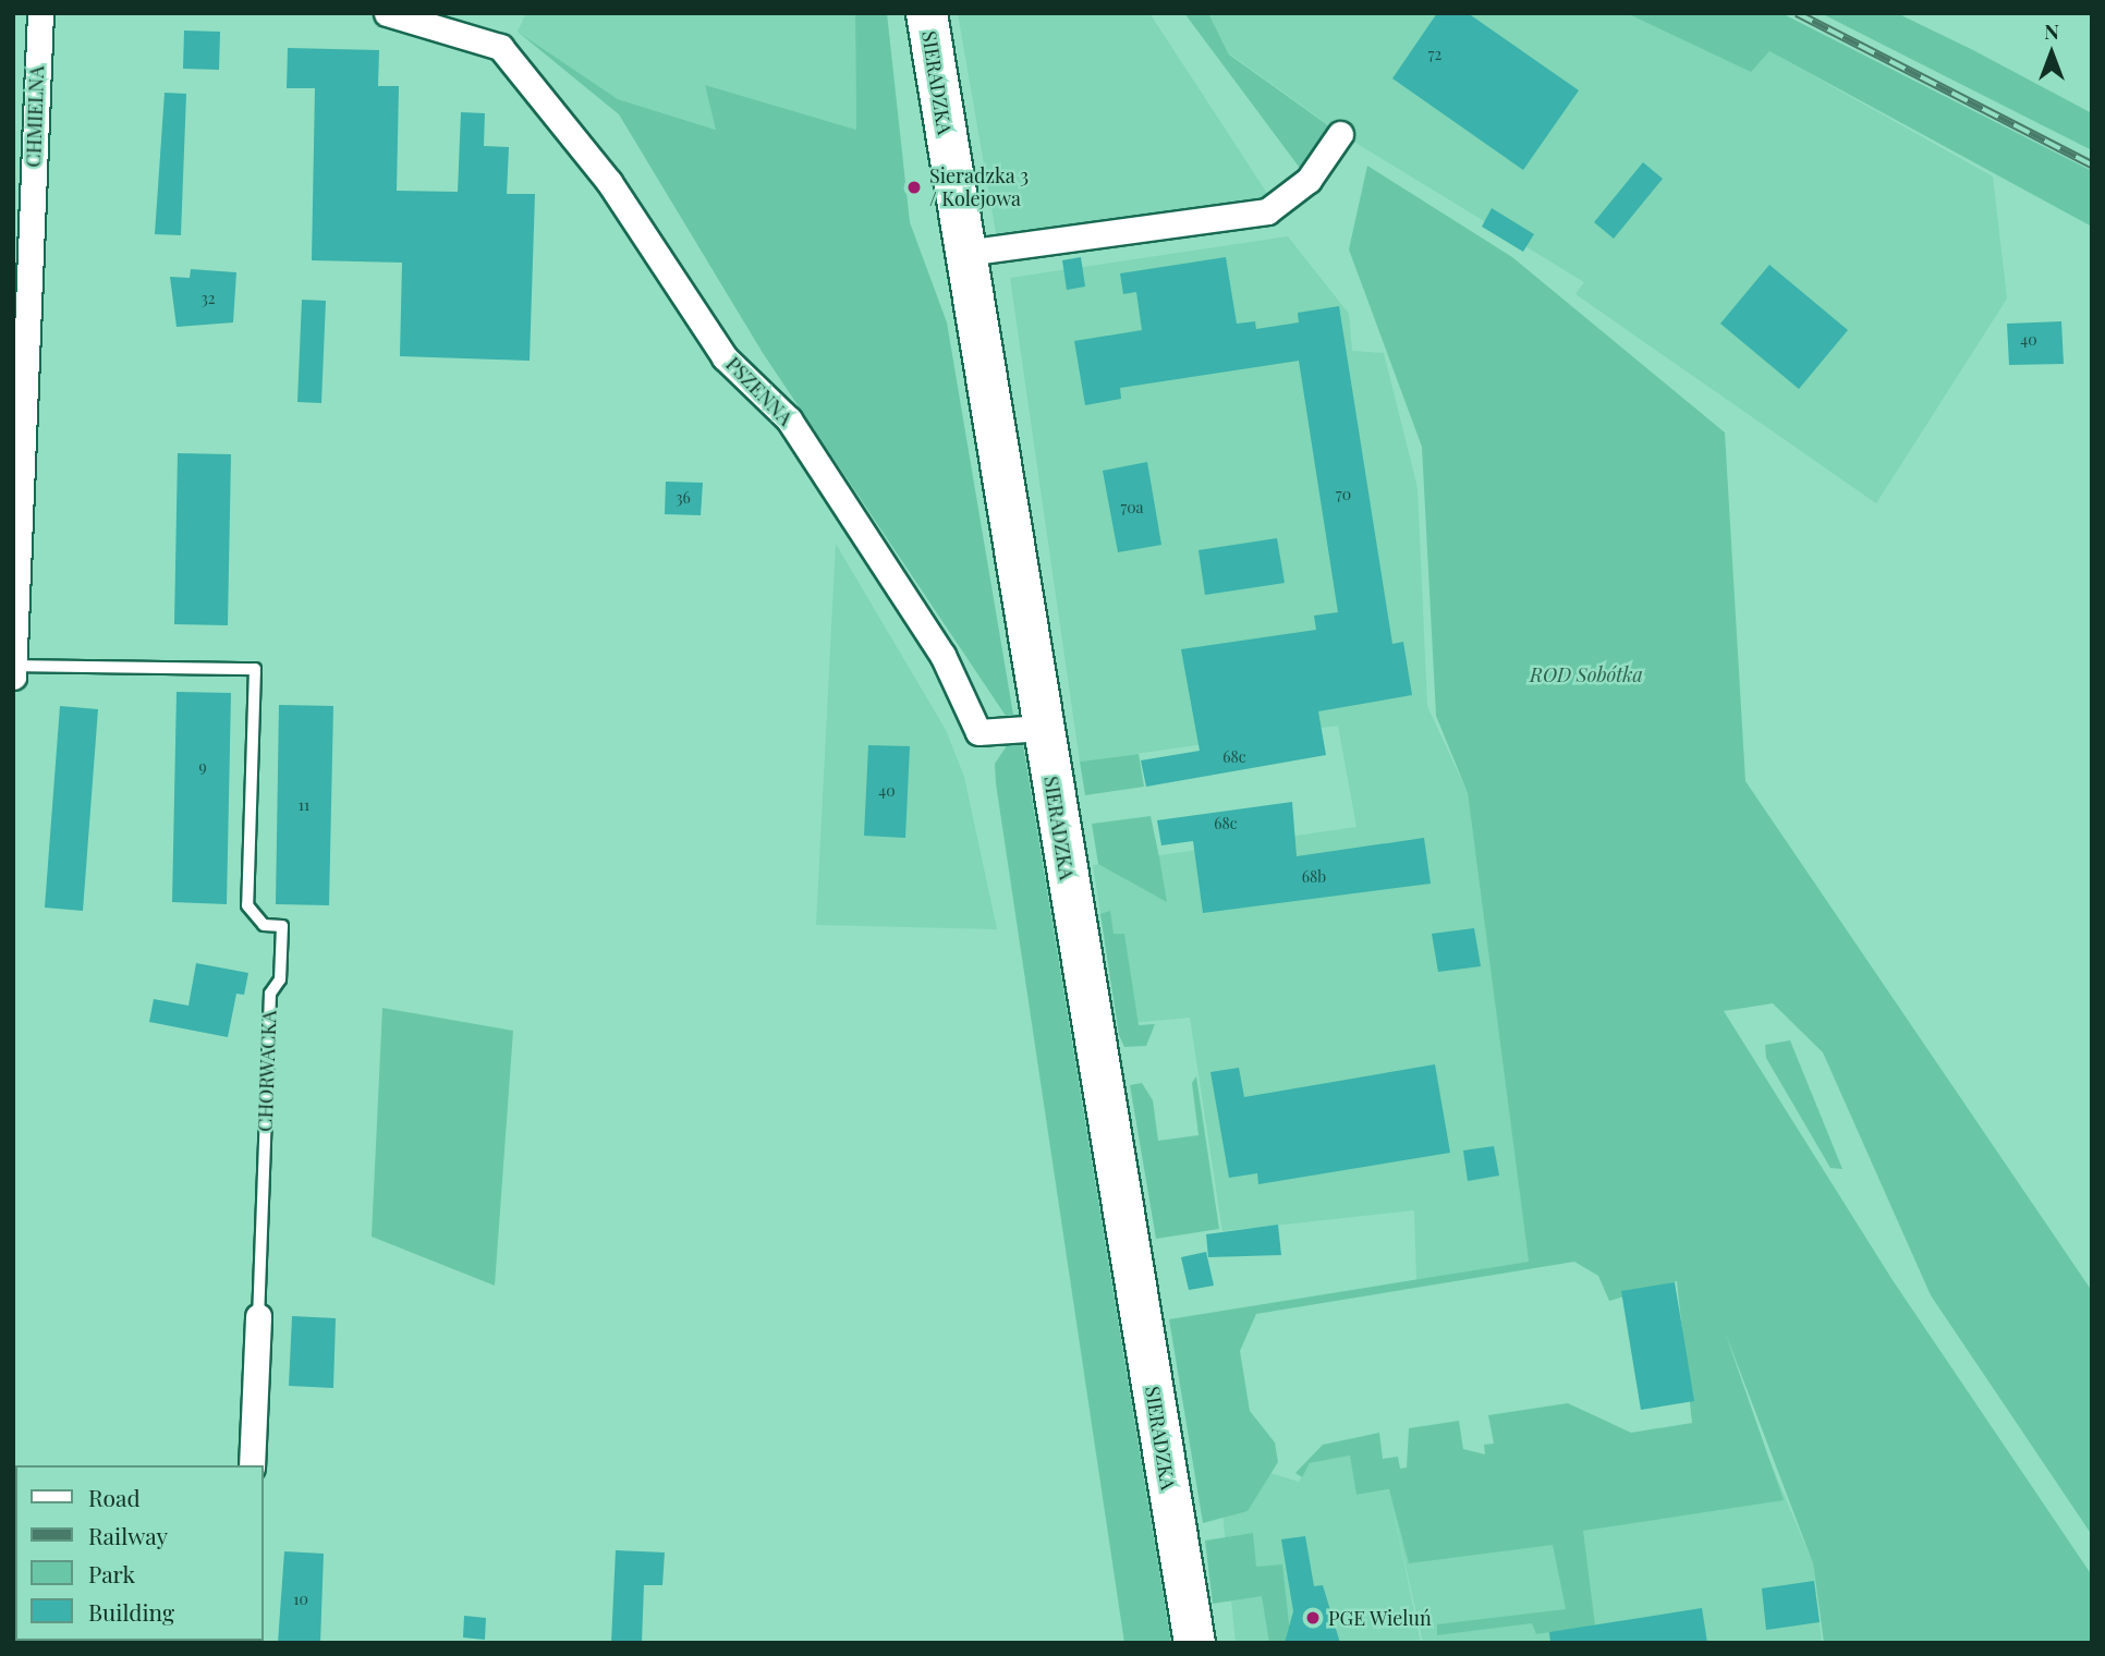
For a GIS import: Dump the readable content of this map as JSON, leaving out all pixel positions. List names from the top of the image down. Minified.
{"streets":{"main road":["SIERADZKA"],"street":["CHMIELNA","PSZENNA","CHORWACKA"]},"crossings":[["SIERADZKA","PSZENNA"],["CHMIELNA","CHORWACKA"]],"parks":["ROD Sobótka"],"places":["Sieradzka 3 / Kolejowa","PGE Wieluń"],"house_numbers":["72","32","40","70","36","70a","68c","9","40","11","68c","68b","10"],"legend":["Road","Railway","Park","Building"],"north":"top"}
